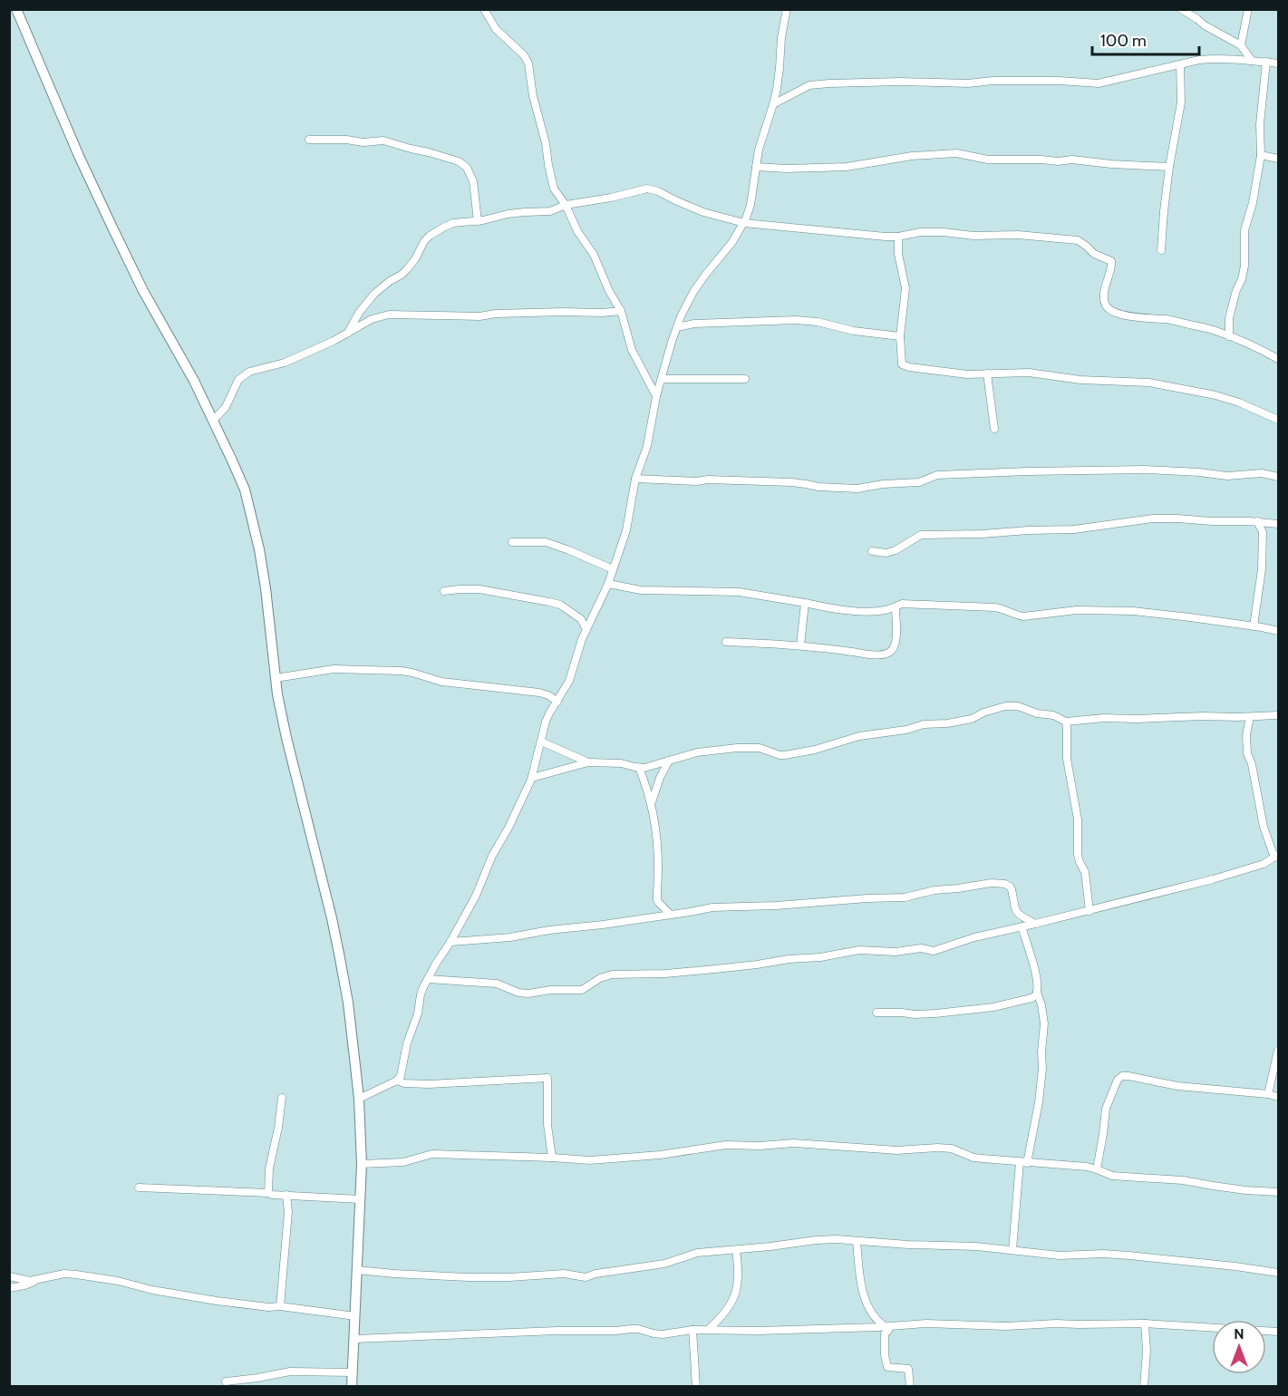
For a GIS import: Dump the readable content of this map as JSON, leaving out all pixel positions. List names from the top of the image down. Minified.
{"scale_bar":"100 m","north":"top"}
